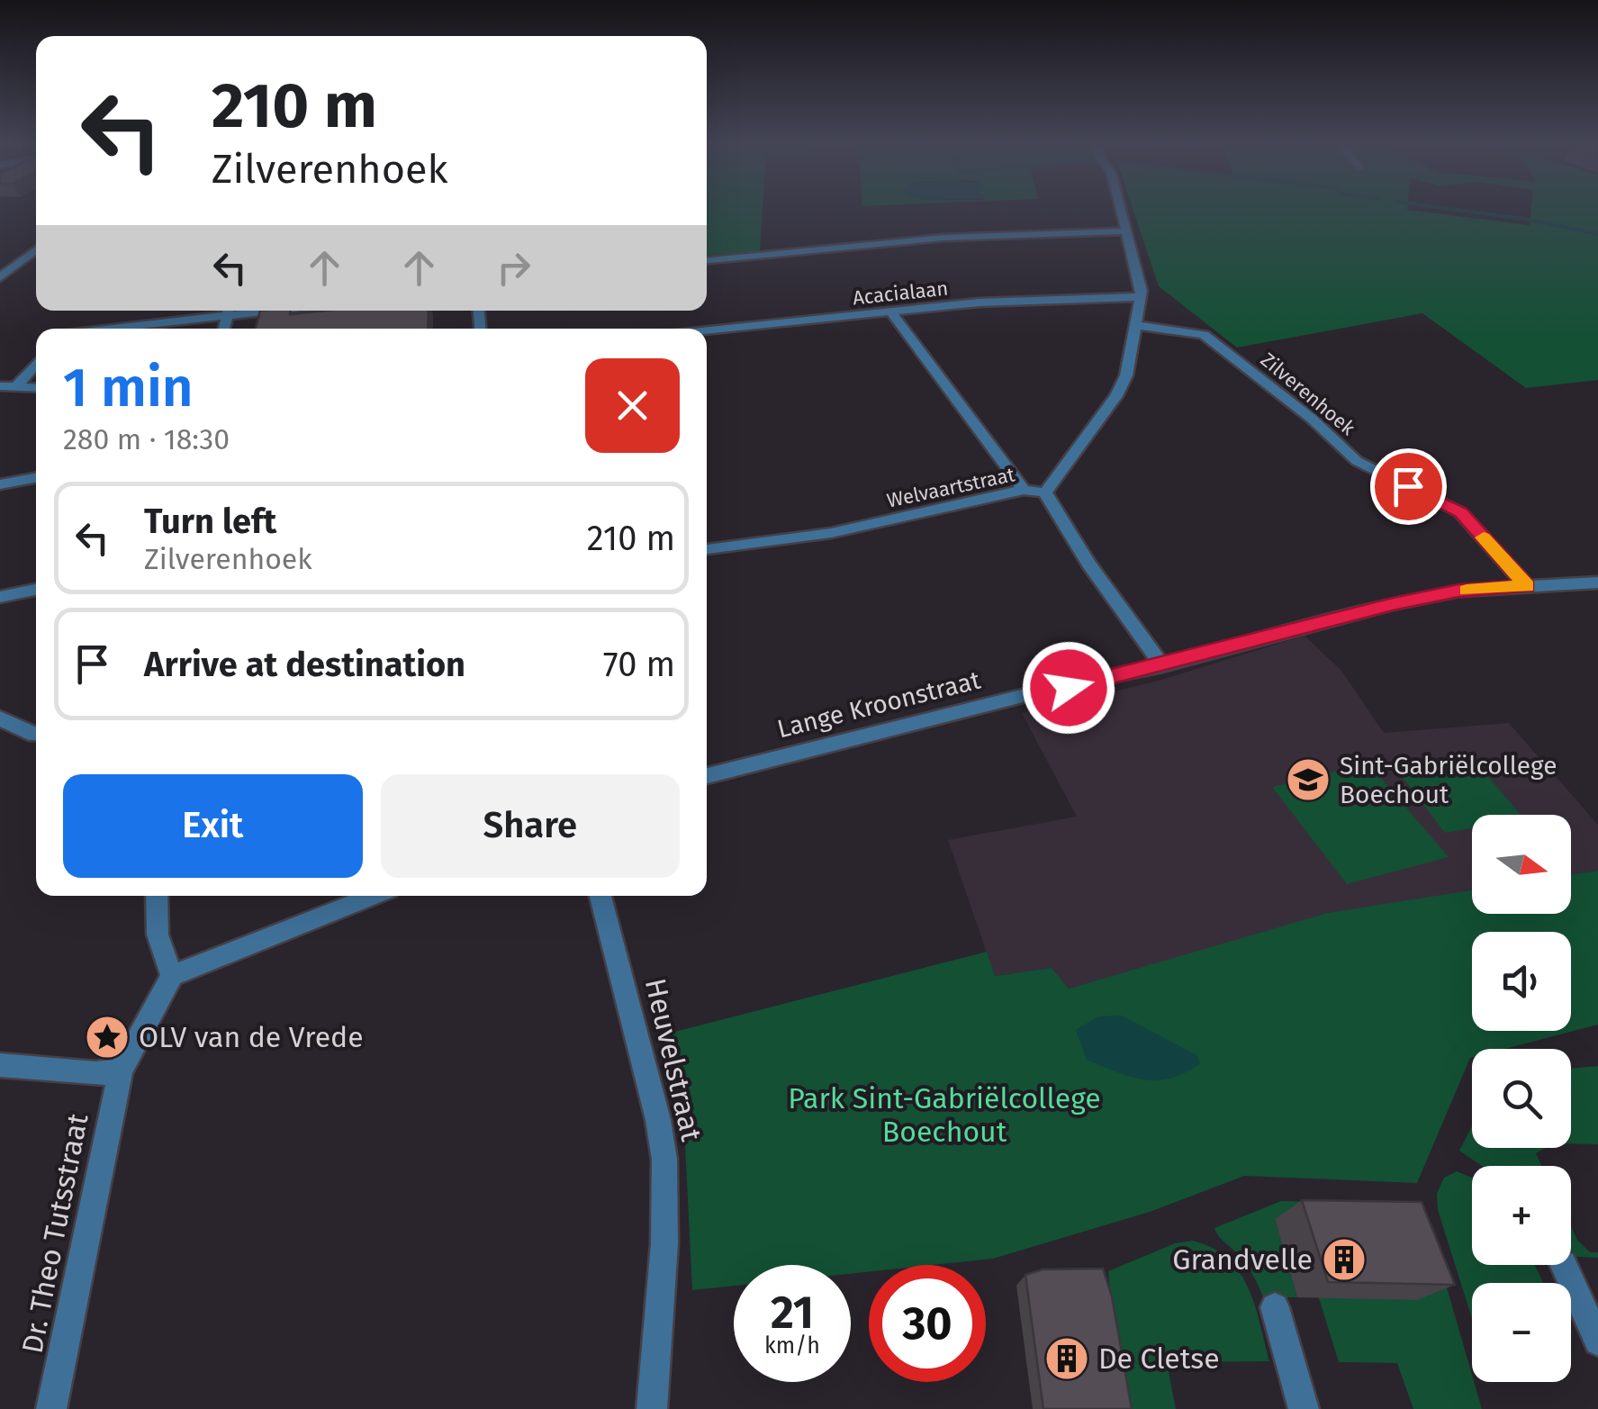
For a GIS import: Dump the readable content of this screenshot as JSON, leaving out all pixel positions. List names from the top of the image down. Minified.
{"streets":{"street":["Acacialaan","Zilverenhoek","Welvaartstraat","Lange Kroonstraat","Heuvelstraat","Dr. Theo Tutsstraat"]},"crossings":[["Acacialaan","Welvaartstraat"],["Zilverenhoek","Welvaartstraat"],["Zilverenhoek","Lange Kroonstraat"]],"parks":["Park Sint-Gabriëlcollege Boechout"],"places":{"school or university":["Sint-Gabriëlcollege Boechout"],"place":["OLV van de Vrede"],"building":["Grandvelle","De Cletse"]},"north":"right","page":{"turn":["210 m","Zilverenhoek"],"heading":["1 min","280 m · 18:30"],"list":[{"name":"Turn left","note":"Zilverenhoek","value":"210 m"},{"name":"Arrive at destination","value":"70 m"}],"buttons":["Exit","Share"],"map_buttons":["+","−"],"speed":"21 km/h","limit":"30"}}
